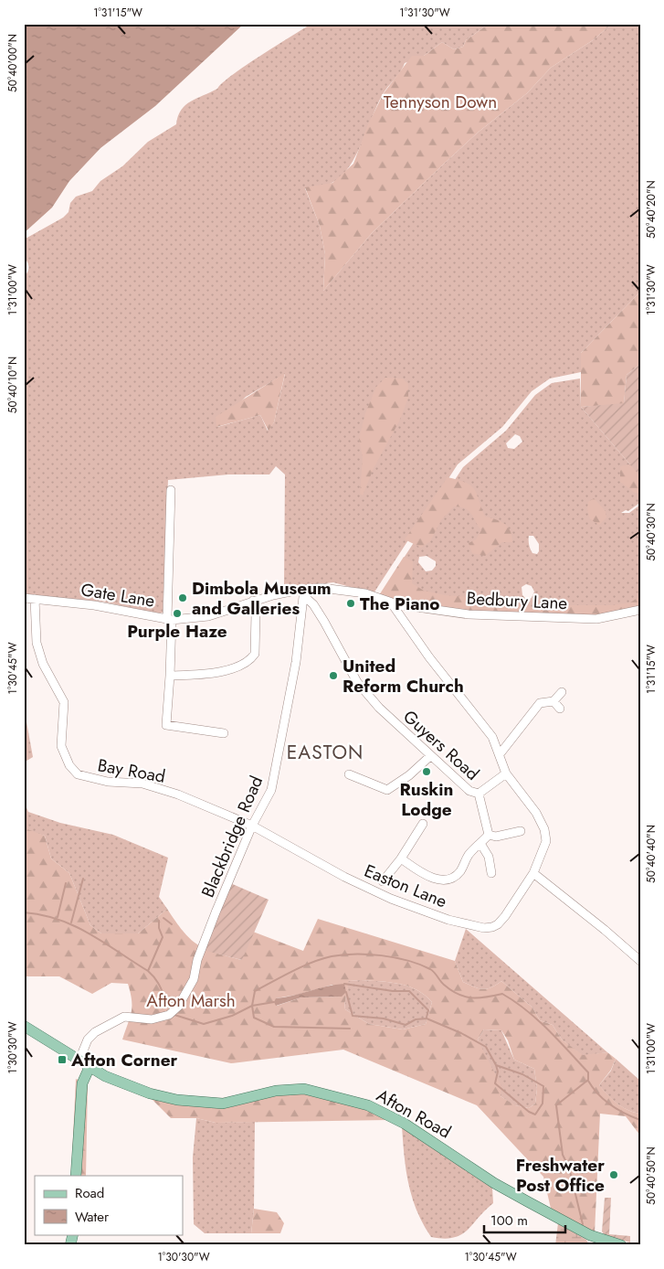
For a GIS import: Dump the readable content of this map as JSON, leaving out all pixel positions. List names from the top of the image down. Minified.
{"streets":{"main road":["Afton Road"],"street":["Gate Lane","Bedbury Lane","Guyers Road","Bay Road","Blackbridge Road","Easton Lane"]},"crossings":[["Gate Lane","Bedbury Lane"],["Gate Lane","Guyers Road"],["Gate Lane","Bay Road"],["Gate Lane","Blackbridge Road"],["Gate Lane","Easton Lane"],["Bedbury Lane","Easton Lane"],["Guyers Road","Blackbridge Road"],["Guyers Road","Easton Lane"],["Bay Road","Blackbridge Road"],["Bay Road","Easton Lane"],["Blackbridge Road","Easton Lane"],["Blackbridge Road","Afton Road"]],"districts":["EASTON"],"parks":["Tennyson Down","Afton Marsh"],"places":{"other":["Dimbola Museum and Galleries","The Piano","Purple Haze","United Reform Church","Ruskin Lodge","Freshwater Post Office"],"transit":["Afton Corner"]},"legend":["Road","Water"],"scale_bar":"100 m","coordinates":["1°31'15\"W","1°31'30\"W","50°40'00\"N","50°40'20\"N","1°31'00\"W","50°40'10\"N","50°40'30\"N","1°30'45\"W","50°40'40\"N","1°30'30\"W","50°40'50\"N"]}
